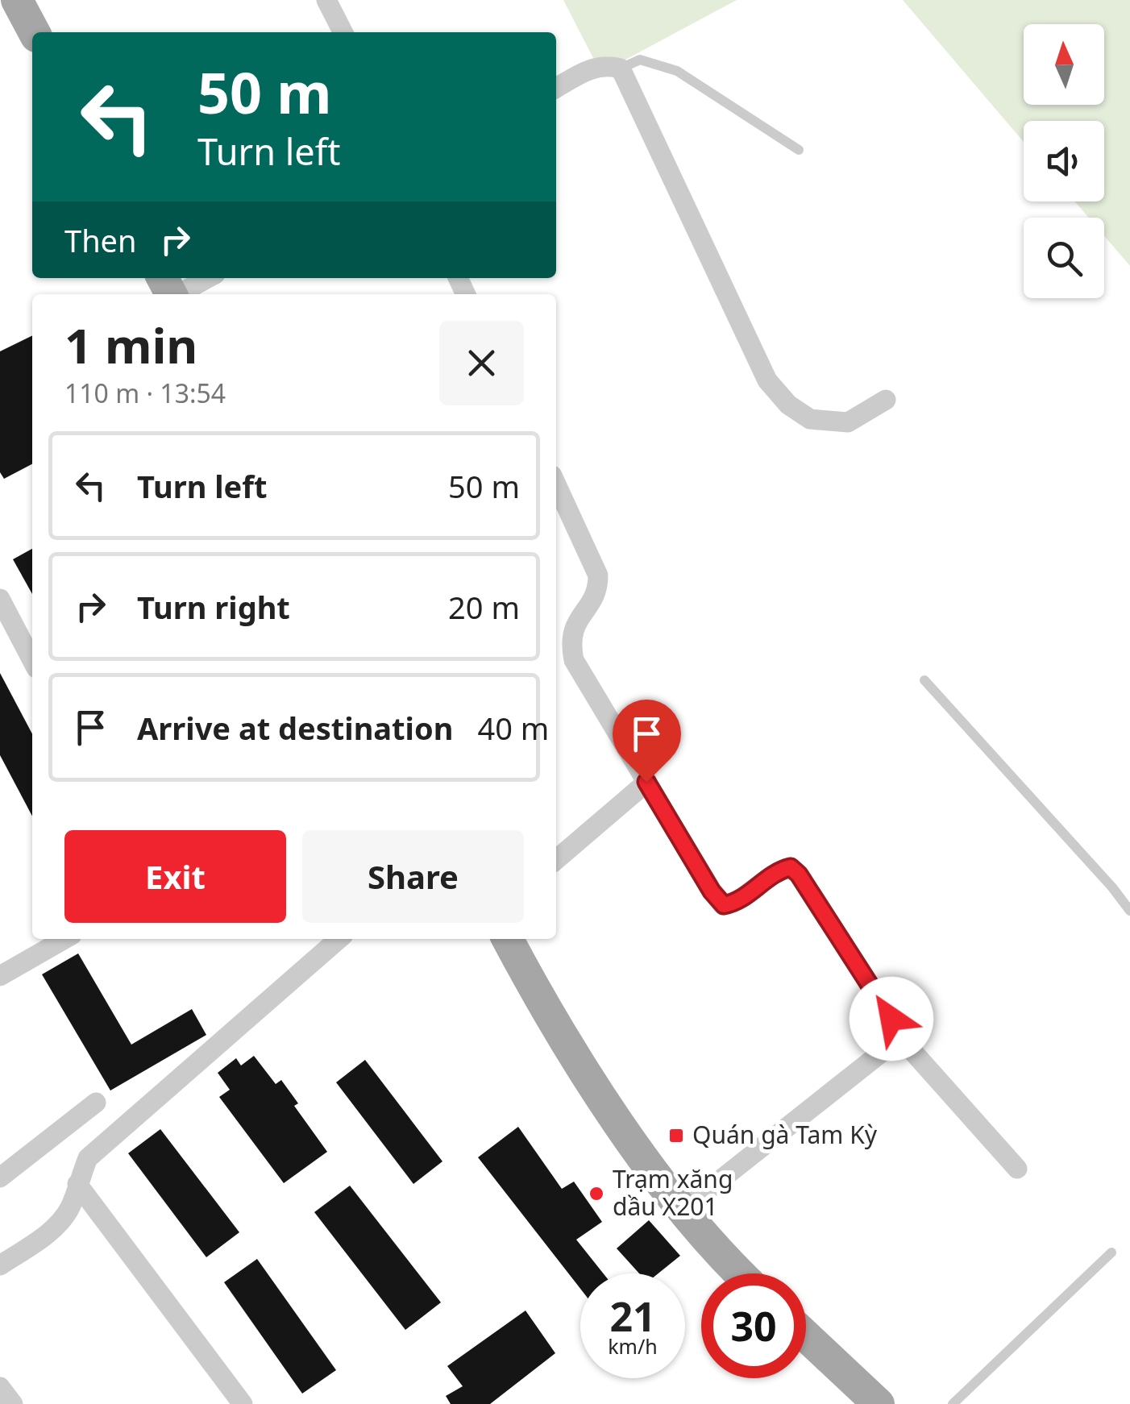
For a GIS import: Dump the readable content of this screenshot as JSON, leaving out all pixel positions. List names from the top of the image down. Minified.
{"places":{"transit":["Quán gà Tam Kỳ"],"other":["Trạm xăng dầu X201"]},"north":"top","page":{"turn":["50 m","Turn left"],"then":"Then","heading":["1 min","110 m · 13:54"],"list":[{"name":"Turn left","value":"50 m"},{"name":"Turn right","value":"20 m"},{"name":"Arrive at destination","value":"40 m"}],"buttons":["Exit","Share"],"speed":"21 km/h","limit":"30"}}
